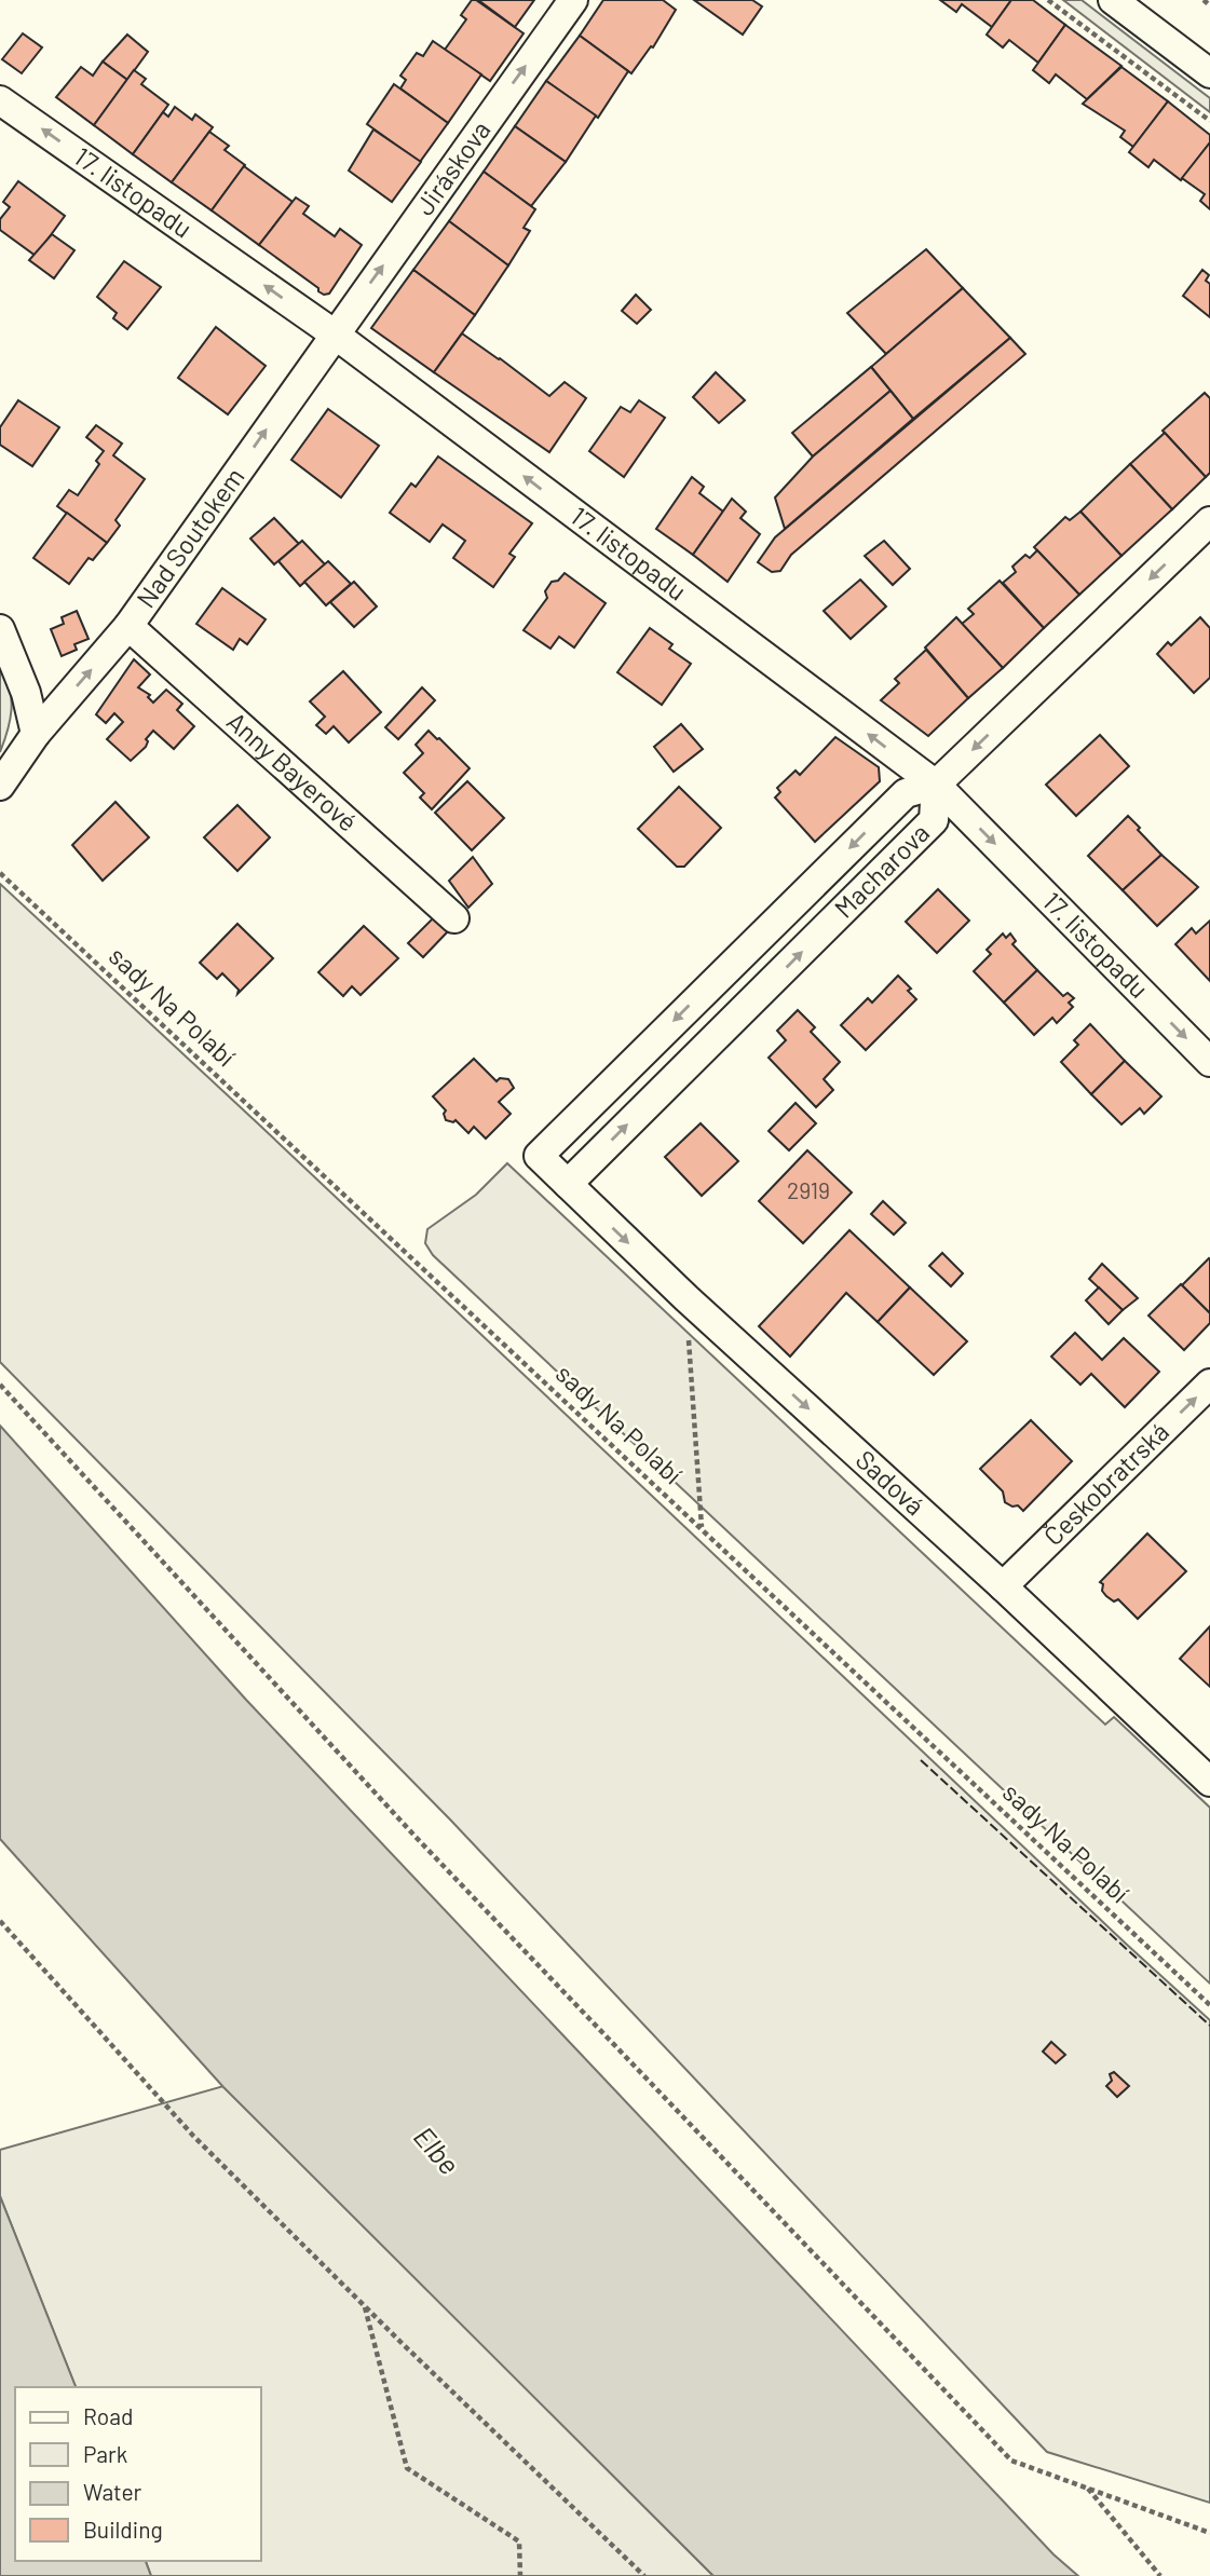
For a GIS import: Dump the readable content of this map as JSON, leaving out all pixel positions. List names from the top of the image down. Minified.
{"streets":{"street":["Jiráskova","17. listopadu","Nad Soutokem","Anny Bayerové","Macharova","Sadová","Českobratrská"],"path":["sady Na Polabí"]},"crossings":[["Jiráskova","17. listopadu"],["Jiráskova","Nad Soutokem"],["17. listopadu","Nad Soutokem"],["17. listopadu","Macharova"],["17. listopadu","Sadová"],["Nad Soutokem","Anny Bayerové"],["Macharova","Sadová"],["Sadová","Českobratrská"]],"one_way":["Jiráskova","Nad Soutokem","Macharova","Českobratrská"],"water":["Elbe"],"house_numbers":["2919"],"legend":["Road","Park","Water","Building"]}
